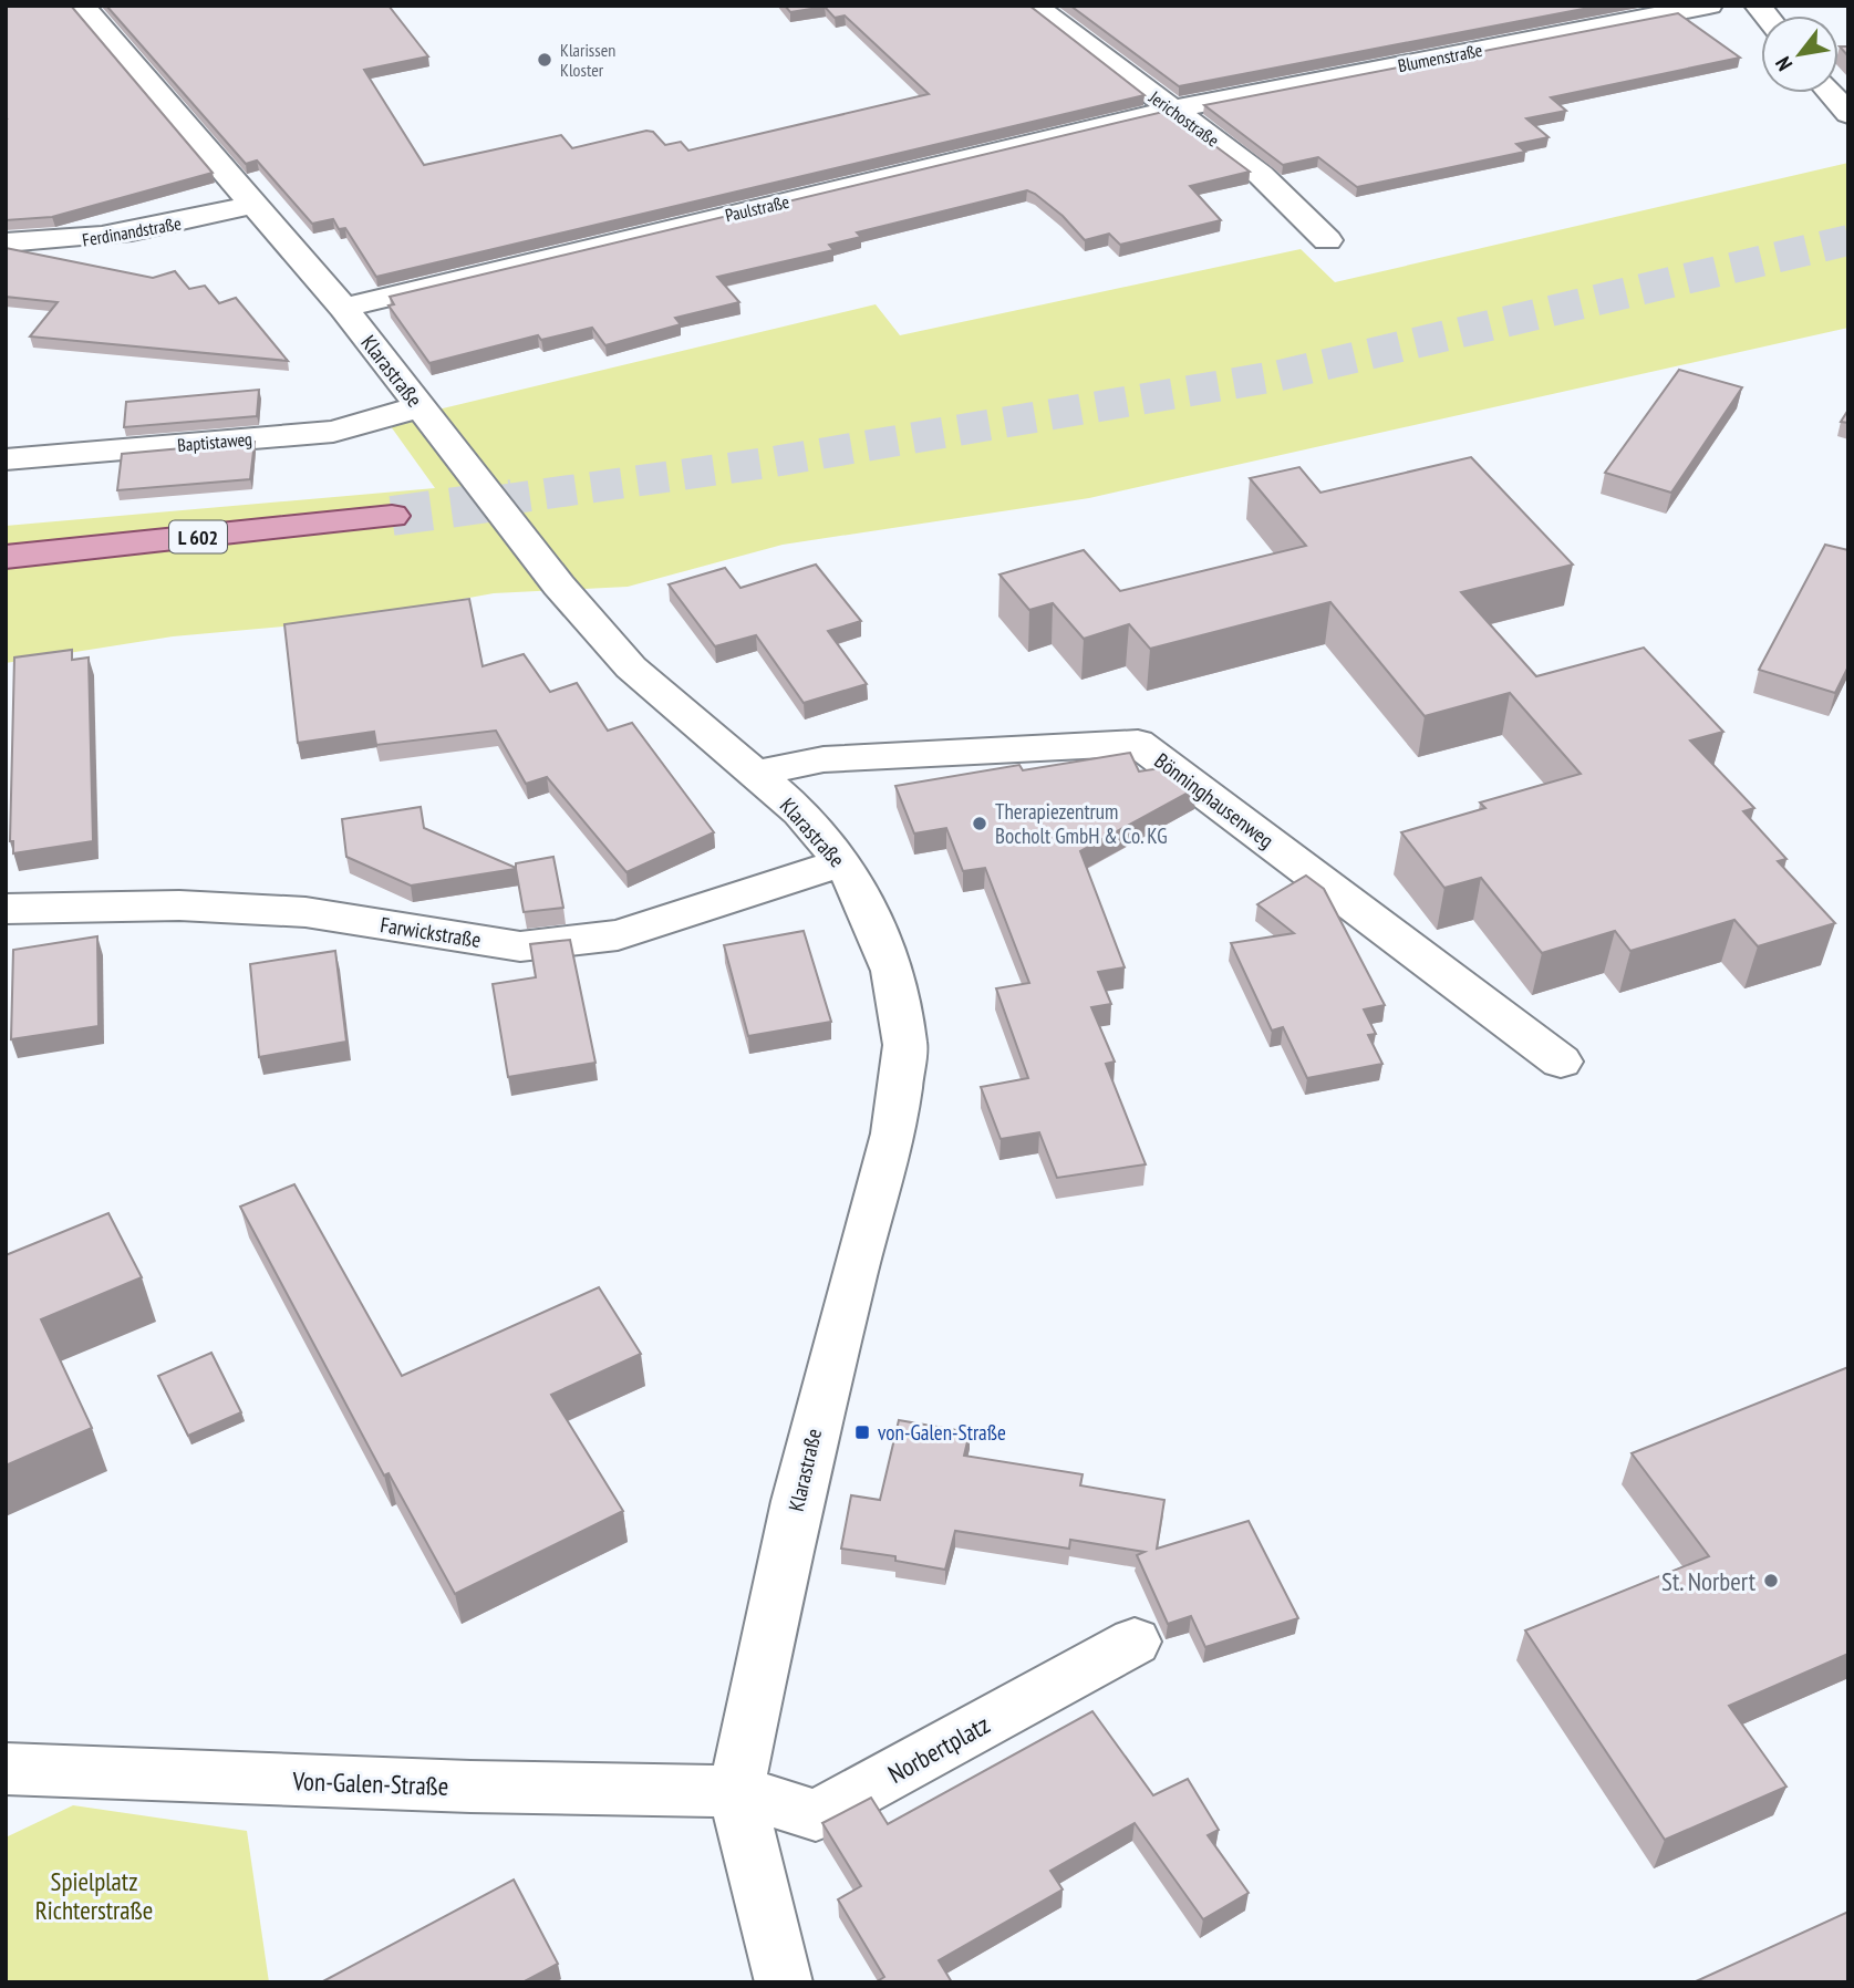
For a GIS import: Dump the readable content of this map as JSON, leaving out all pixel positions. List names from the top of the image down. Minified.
{"streets":{"main road":["L 602"],"street":["Blumenstraße","Jerichostraße","Paulstraße","Ferdinandstraße","Klarastraße","Baptistaweg","Bönninghausenweg","Farwickstraße","Norbertplatz","Von-Galen-Straße"]},"crossings":[["Blumenstraße","Jerichostraße"],["Blumenstraße","Paulstraße"],["Jerichostraße","Paulstraße"],["Paulstraße","Klarastraße"],["Ferdinandstraße","Klarastraße"],["Klarastraße","Baptistaweg"],["Klarastraße","Bönninghausenweg"],["Klarastraße","Farwickstraße"],["Klarastraße","Norbertplatz"],["Klarastraße","Von-Galen-Straße"],["Norbertplatz","Von-Galen-Straße"]],"parks":["Spielplatz Richterstraße"],"places":{"other":["Klarissen Kloster","Therapiezentrum Bocholt GmbH & Co. KG","St. Norbert"],"transit":["von-Galen-Straße"]},"north":"bottom left"}
